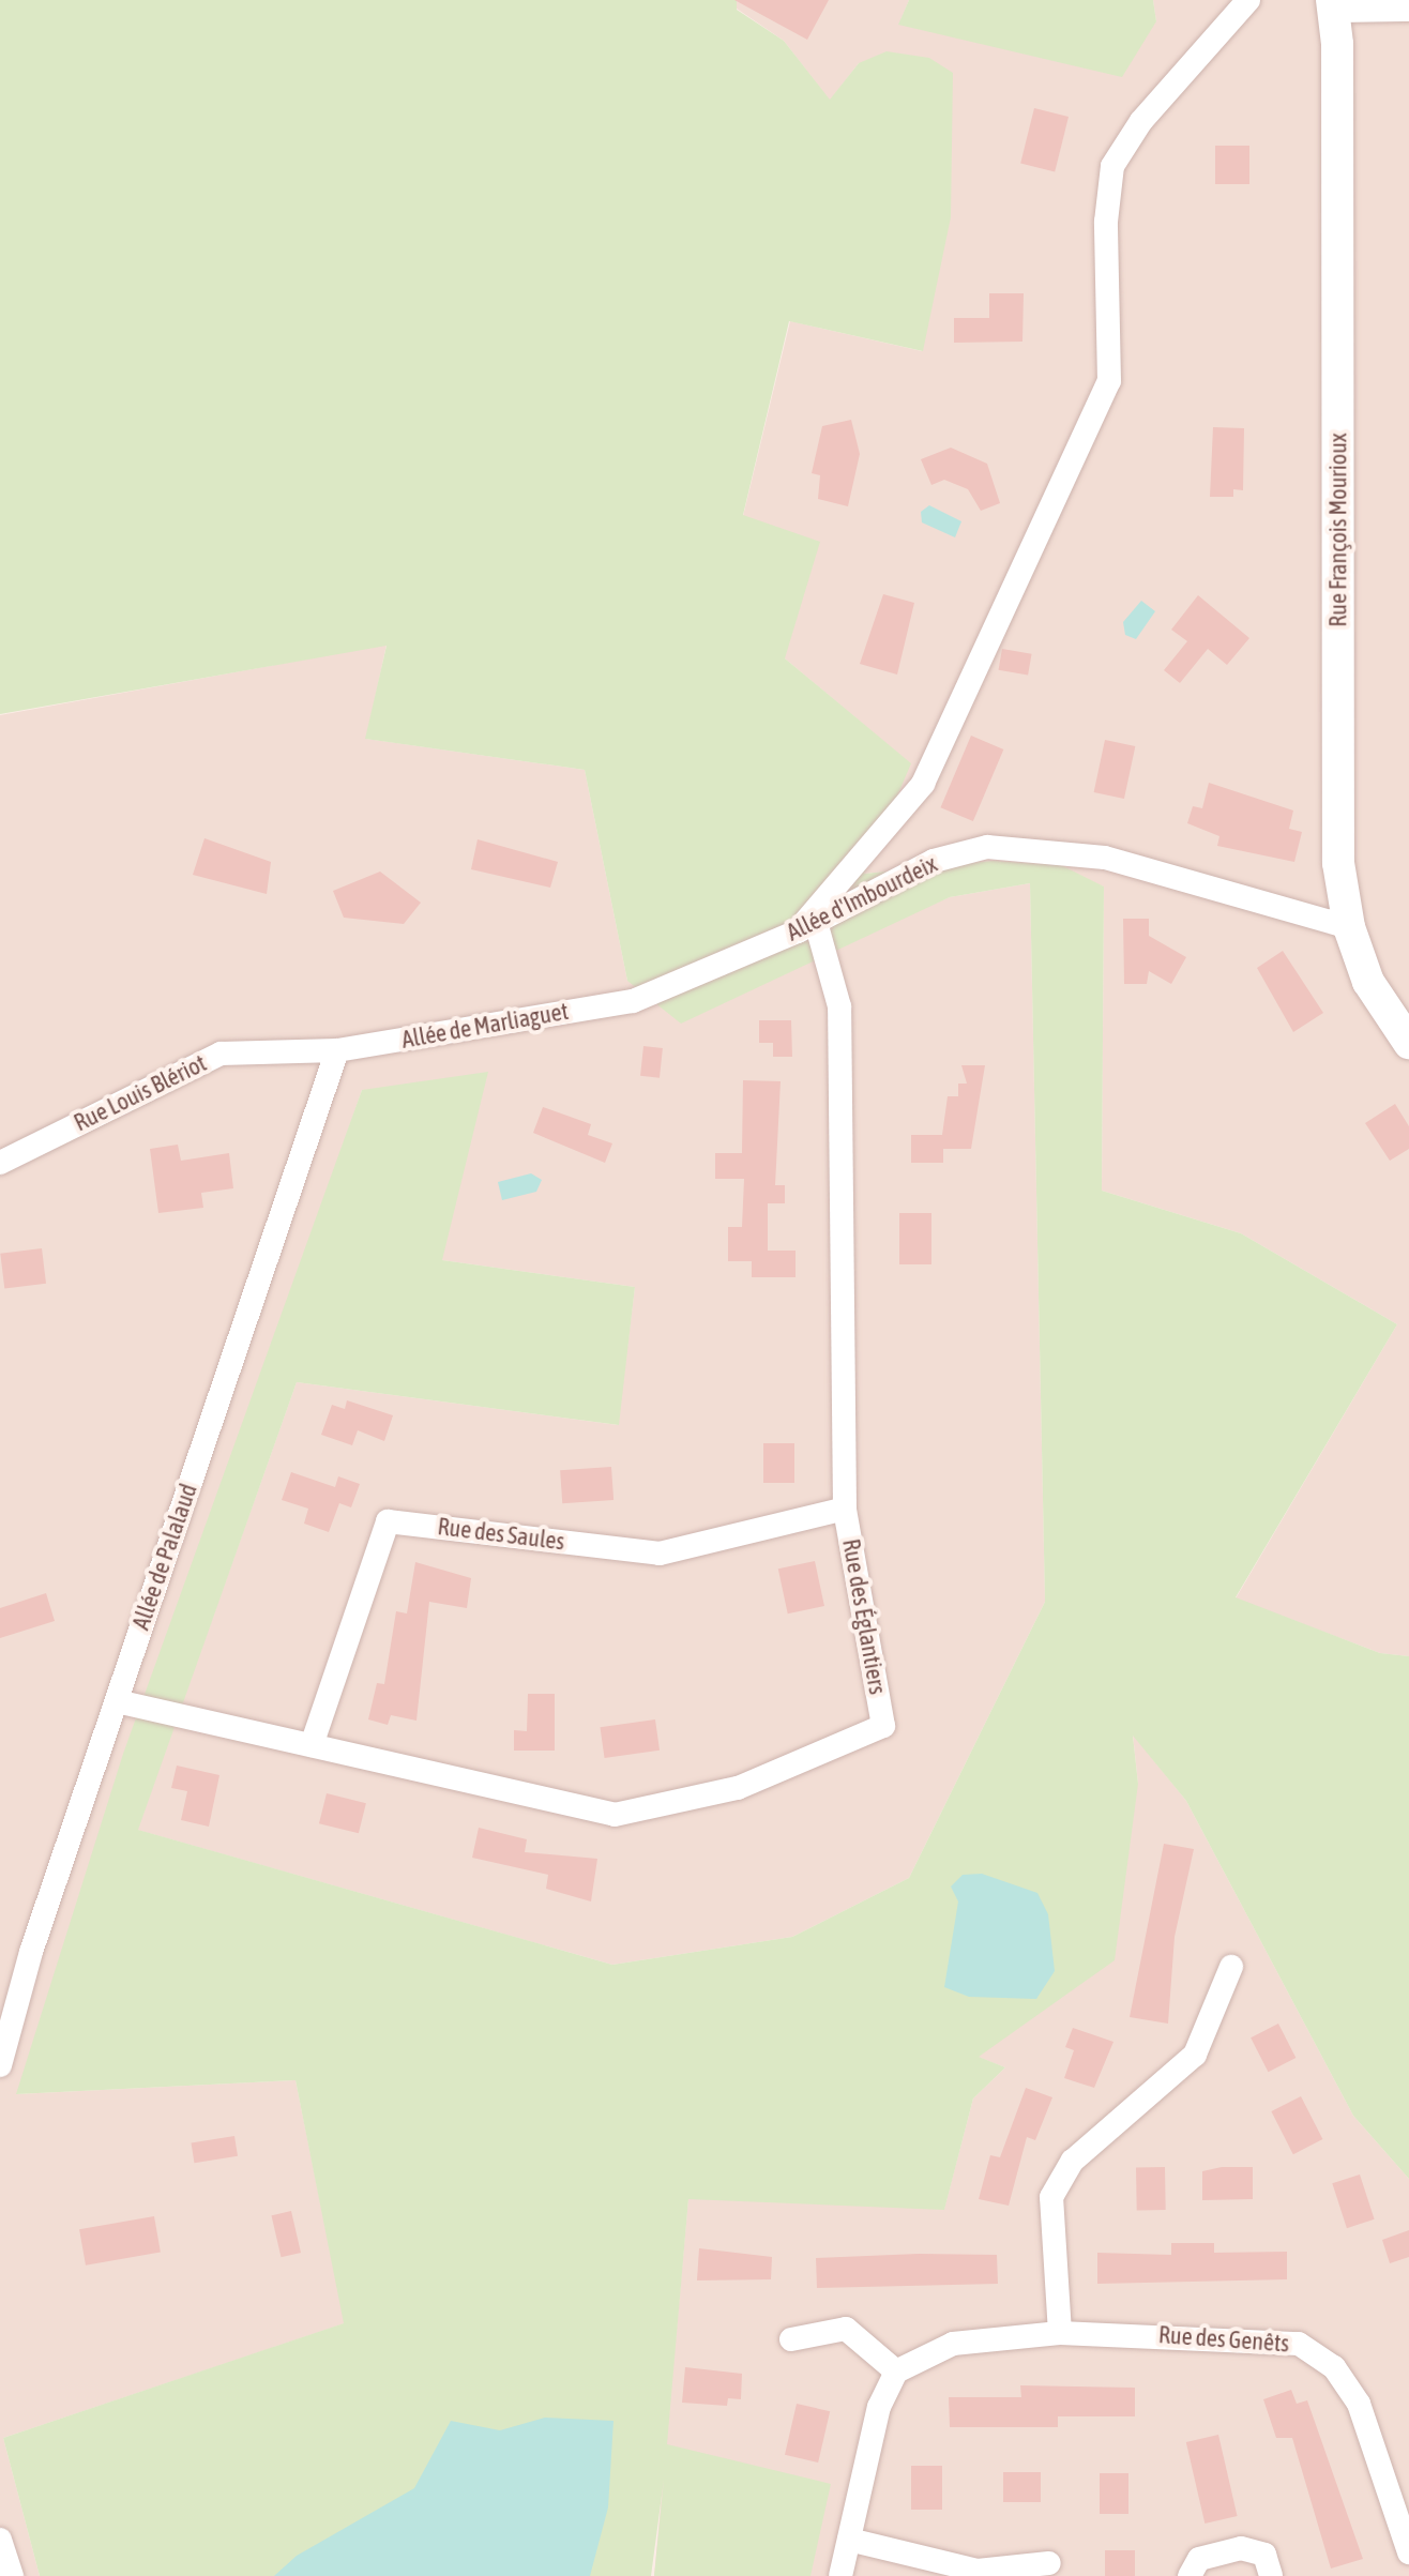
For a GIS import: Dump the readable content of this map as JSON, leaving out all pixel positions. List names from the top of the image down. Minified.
{"streets":{"street":["Rue François Mourioux","Allée d'Imbourdeix","Allée de Marliaguet","Rue Louis Blériot","Rue des Saules","Allée de Palalaud","Rue des Églantiers","Rue des Genêts"]},"crossings":[["Rue François Mourioux","Allée d'Imbourdeix"],["Allée d'Imbourdeix","Allée de Marliaguet"],["Allée d'Imbourdeix","Rue des Églantiers"],["Allée de Marliaguet","Rue Louis Blériot"],["Allée de Marliaguet","Allée de Palalaud"],["Rue Louis Blériot","Allée de Palalaud"],["Rue des Saules","Rue des Églantiers"],["Allée de Palalaud","Rue des Églantiers"]]}
